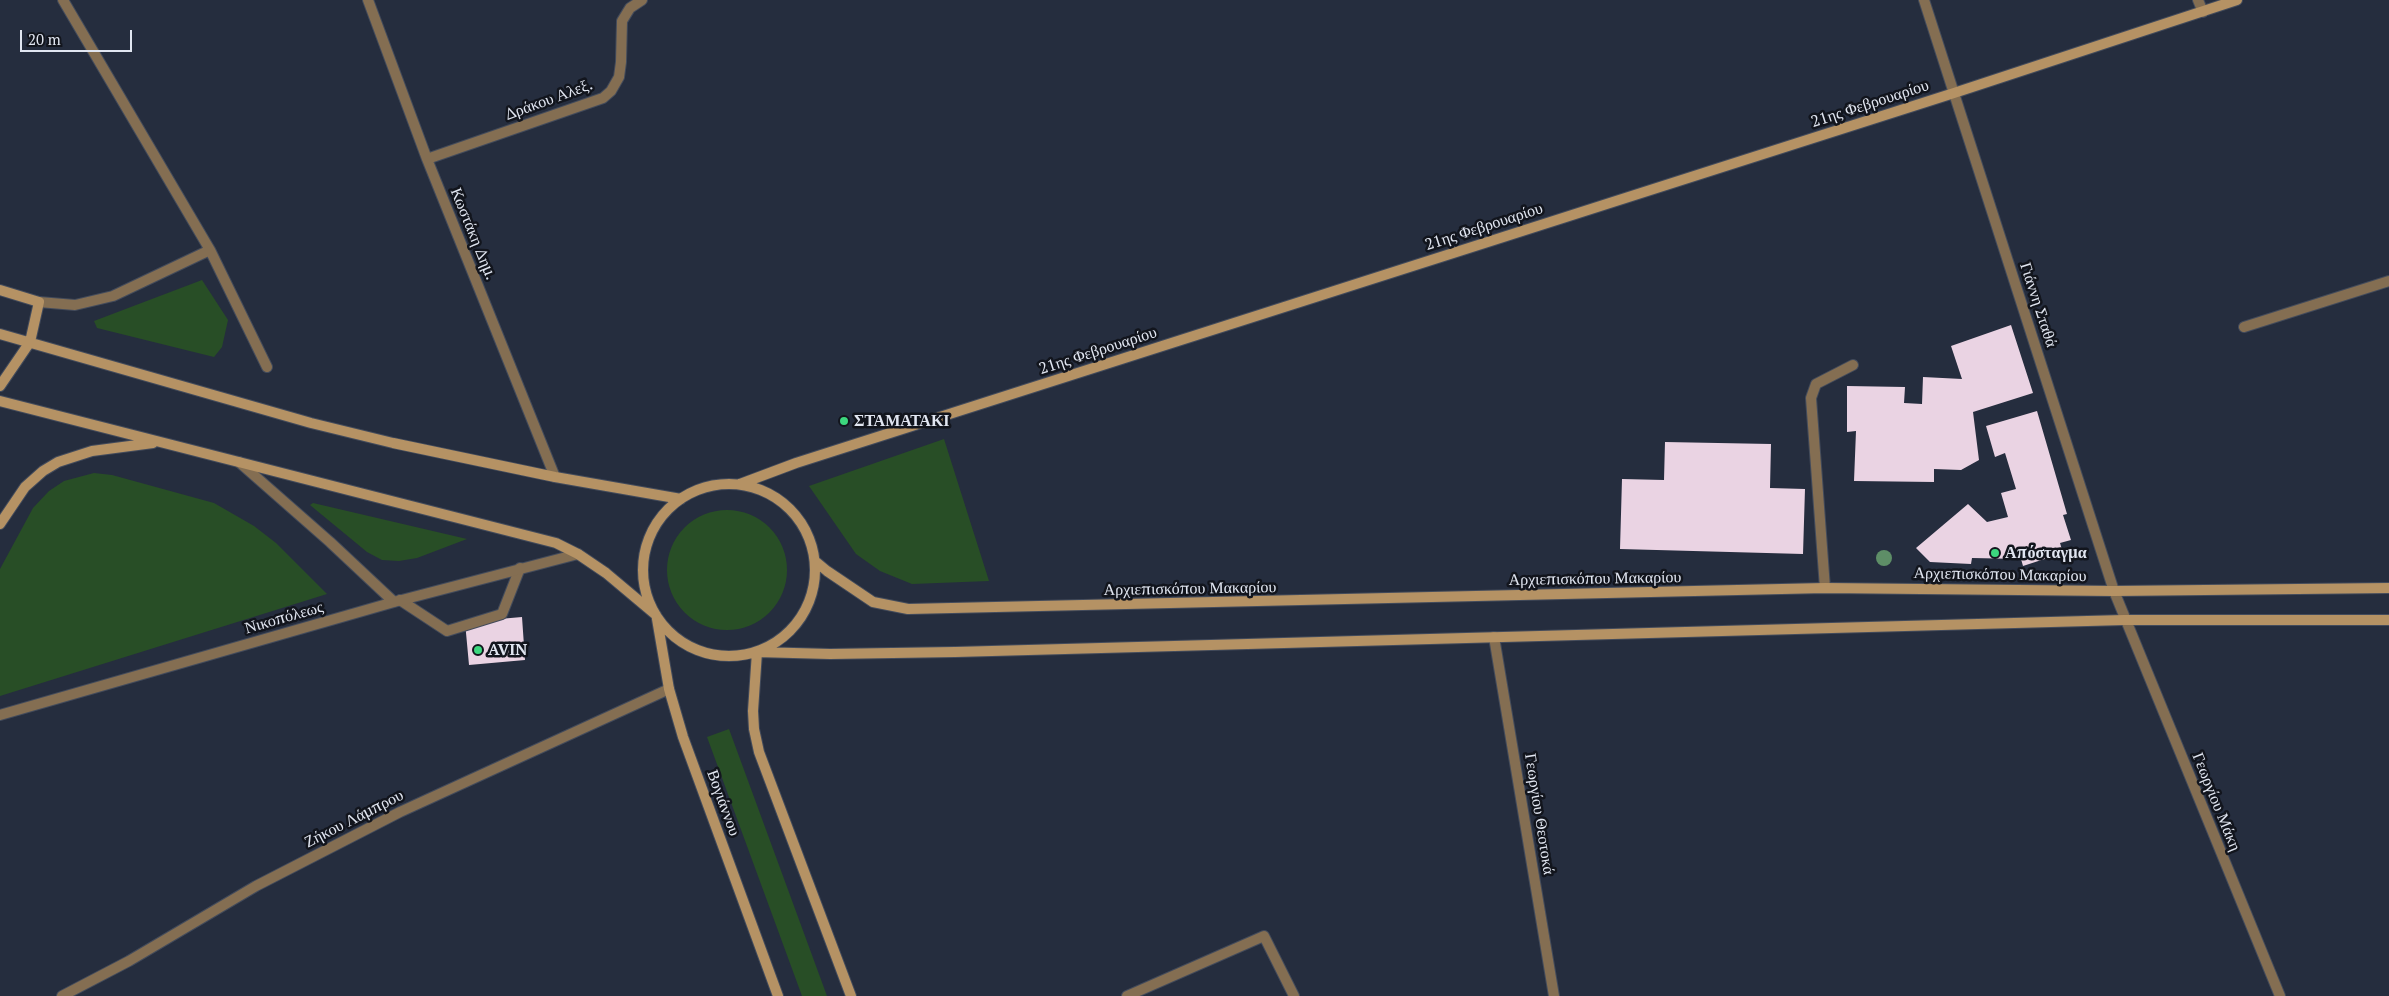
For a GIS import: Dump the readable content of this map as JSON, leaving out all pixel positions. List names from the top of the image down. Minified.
{"streets":{"main road":["21ης Φεβρουαρίου","Αρχιεπισκόπου Μακαρίου","Βογιάννου"],"street":["Δράκου Αλεξ.","Κωστάκη Δημ.","Γιάννη Σταθά","Νικοπόλεως","Γεωργίου Μάκη","Γεωργίου Θεοτοκά","Ζήκου Λάμπρου"]},"crossings":[["Δράκου Αλεξ.","Κωστάκη Δημ."],["21ης Φεβρουαρίου","Γιάννη Σταθά"],["21ης Φεβρουαρίου","Αρχιεπισκόπου Μακαρίου"],["21ης Φεβρουαρίου","Βογιάννου"],["Γιάννη Σταθά","Αρχιεπισκόπου Μακαρίου"],["Γιάννη Σταθά","Γεωργίου Μάκη"],["Αρχιεπισκόπου Μακαρίου","Βογιάννου"],["Βογιάννου","Ζήκου Λάμπρου"]],"places":["ΣΤΑΜΑΤΑΚΙ","Απόσταγμα","AVIN"],"scale_bar":"20 m"}
